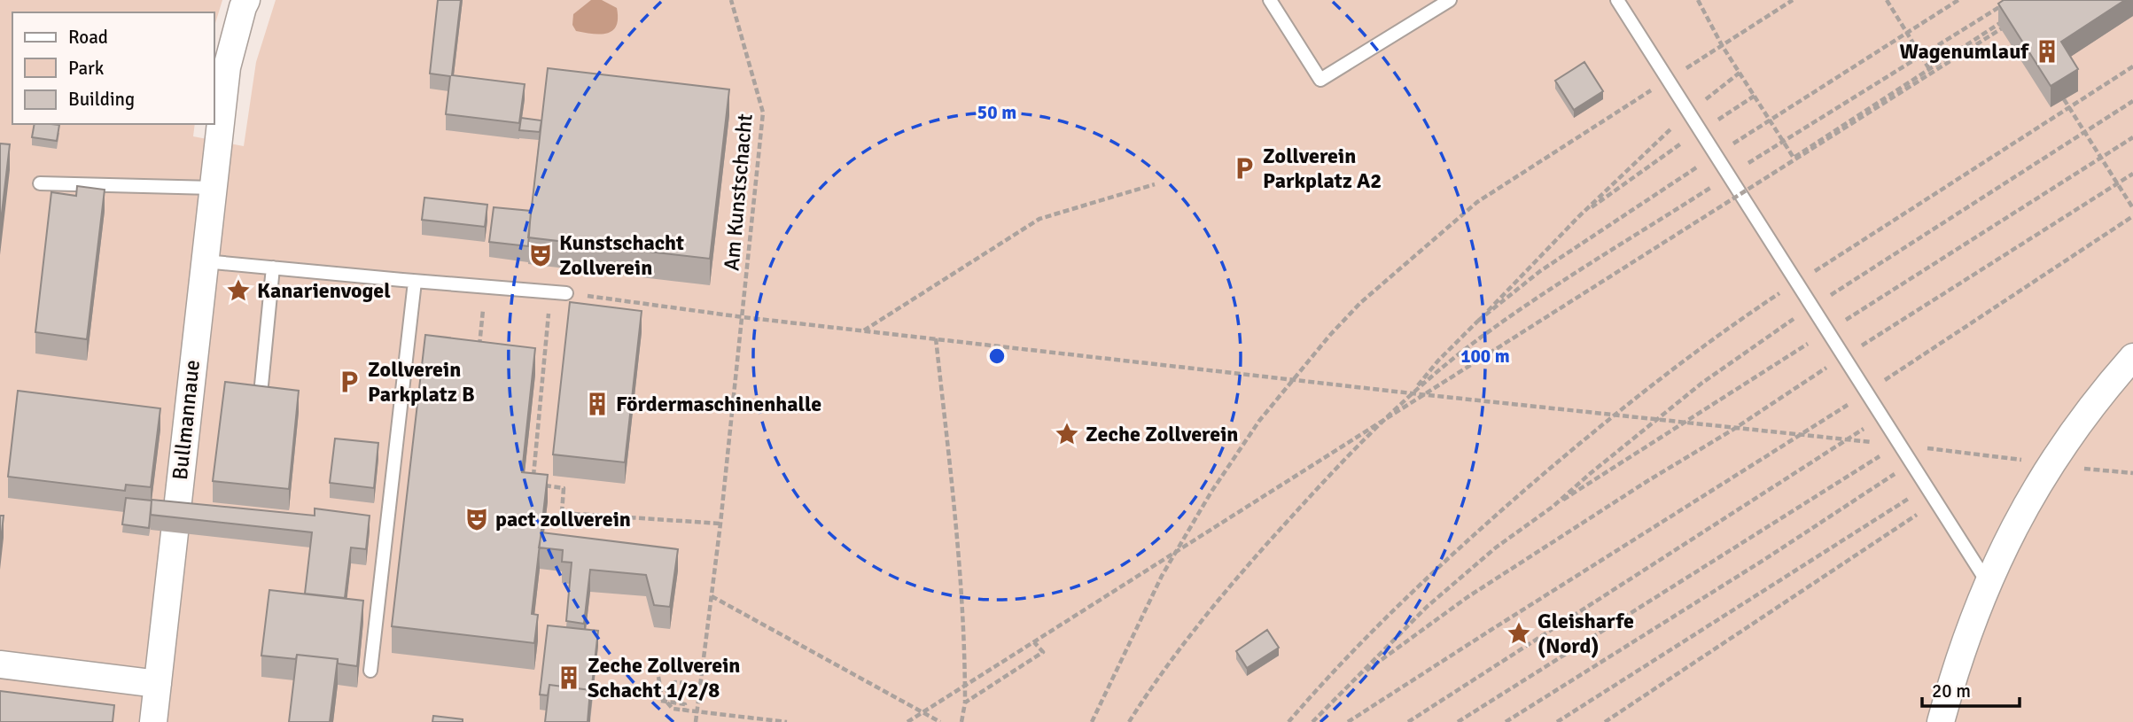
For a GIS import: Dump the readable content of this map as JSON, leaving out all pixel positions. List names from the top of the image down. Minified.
{"streets":{"street":["Bullmannaue"],"path":["Am Kunstschacht"]},"places":{"building":["Wagenumlauf","Fördermaschinenhalle","Zeche Zollverein Schacht 1/2/8"],"parking":["Zollverein Parkplatz A2","Zollverein Parkplatz B"],"theatre":["Kunstschacht Zollverein","pact zollverein"],"place":["Kanarienvogel","Zeche Zollverein","Gleisharfe (Nord)"]},"legend":["Road","Park","Building"],"scale_bar":"20 m","rings":["50 m","100 m"]}
